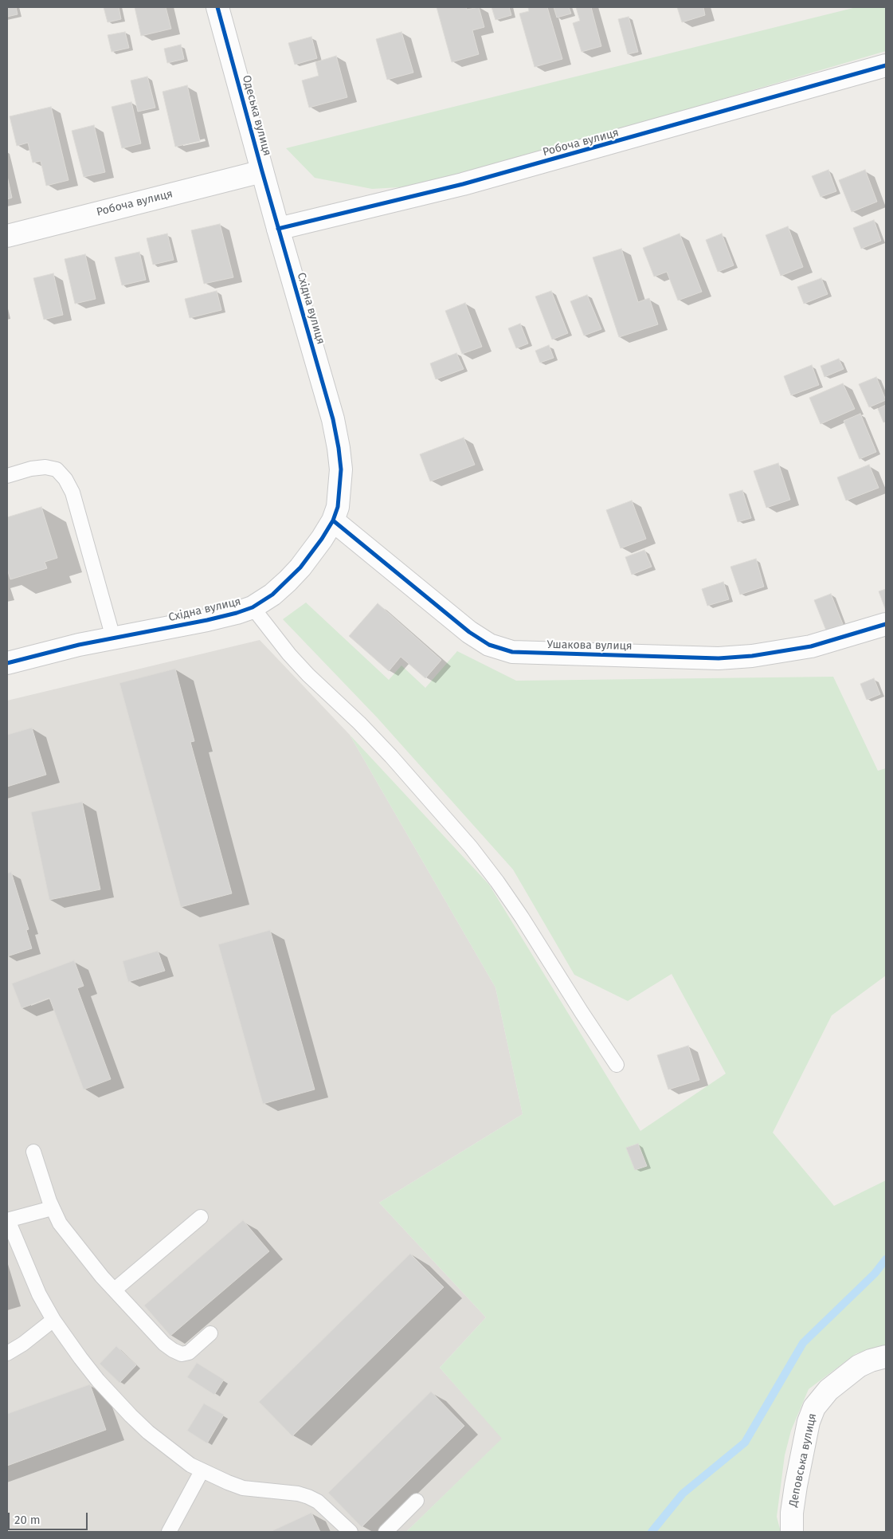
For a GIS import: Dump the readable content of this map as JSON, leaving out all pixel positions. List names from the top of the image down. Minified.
{"streets":{"street":["Одеська вулиця","Робоча вулиця","Східна вулиця","Ушакова вулиця","Деповська вулиця"]},"crossings":[["Одеська вулиця","Робоча вулиця"],["Одеська вулиця","Східна вулиця"],["Робоча вулиця","Східна вулиця"],["Східна вулиця","Ушакова вулиця"]],"scale_bar":"20 m"}
